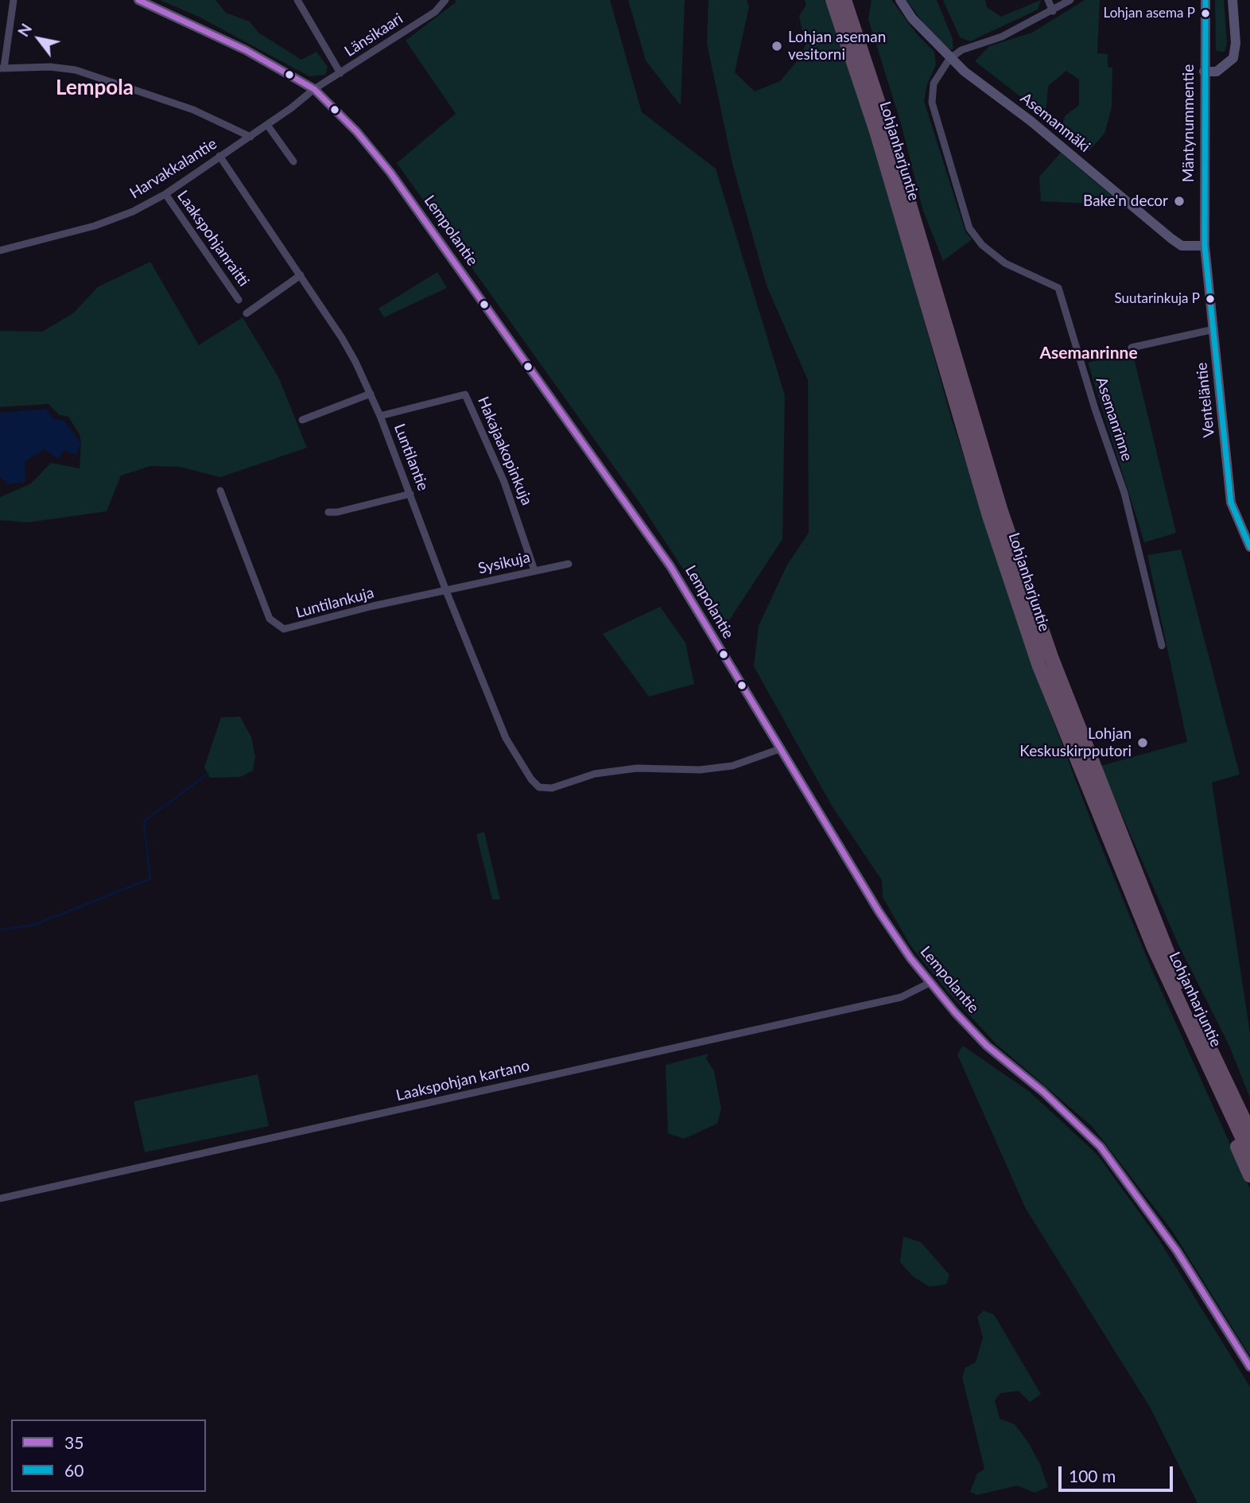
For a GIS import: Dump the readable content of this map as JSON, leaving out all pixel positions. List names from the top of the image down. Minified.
{"streets":{"highway":["Lohjanharjuntie"],"street":["Länsikaari","Asemanmäki","Mäntynummentie","Harvakkalantie","Lempolantie","Laakspohjanraitti","Venteläntie","Asemanrinne","Hakajaakopinkuja","Luntilantie","Sysikuja","Luntilankuja","Laakspohjan kartano"]},"crossings":[["Länsikaari","Harvakkalantie"],["Länsikaari","Lempolantie"],["Asemanmäki","Mäntynummentie"],["Asemanmäki","Venteläntie"],["Asemanmäki","Asemanrinne"],["Mäntynummentie","Venteläntie"],["Harvakkalantie","Lempolantie"],["Harvakkalantie","Laakspohjanraitti"],["Harvakkalantie","Luntilantie"],["Lempolantie","Luntilantie"],["Lempolantie","Laakspohjan kartano"],["Hakajaakopinkuja","Luntilantie"],["Hakajaakopinkuja","Sysikuja"],["Luntilantie","Sysikuja"],["Luntilantie","Luntilankuja"],["Sysikuja","Luntilankuja"]],"districts":["Lempola","Asemanrinne"],"places":["Lohjan asema P","Lohjan aseman vesitorni","Bake'n decor","Suutarinkuja P","Lohjan Keskuskirpputori"],"lines":["transit line 35","transit line 60"],"legend":["35","60"],"scale_bar":"100 m","north":"top left"}
